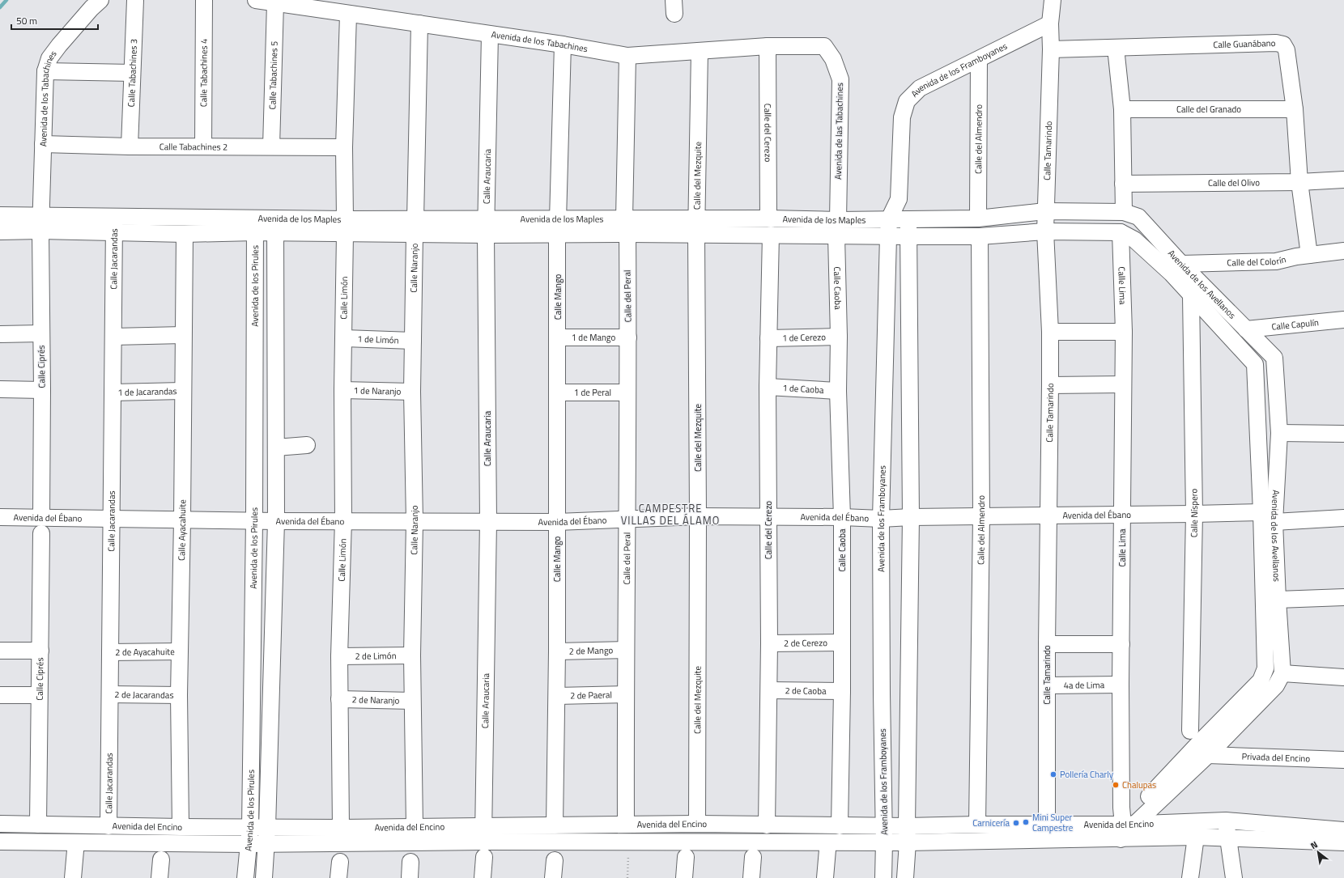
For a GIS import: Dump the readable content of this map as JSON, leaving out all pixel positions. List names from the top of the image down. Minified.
{"streets":{"street":["Avenida de los Tabachines","Calle Guanábano","Avenida de los Framboyanes","Calle Tabachines 3","Calle Tabachines 4","Calle Tabachines 5","Calle del Granado","Avenida de las Tabachines","Calle del Cerezo","Calle del Almendro","Calle Tabachines 2","Calle Tamarindo","Calle del Mezquite","Calle Araucaria","Calle del Olivo","Avenida de los Maples","Calle Jacarandas","Calle del Colorín","Calle Naranjo","Avenida de los Avellanos","Avenida de los Pirules","Calle Lima","Calle Caoba","Calle del Peral","Calle Mango","Calle Limón","Calle Capulín","1 de Mango","1 de Cerezo","1 de Limón","Calle Ciprés","1 de Caoba","1 de Naranjo","1 de Jacarandas","1 de Peral","Calle Níspero","Avenida del Ébano","Calle Ayacahuite","2 de Cerezo","2 de Mango","2 de Ayacahuite","2 de Limón","4a de Lima","2 de Caoba","2 de Jacarandas","2 de Paeral","2 de Naranjo","Privada del Encino","Avenida del Encino"]},"crossings":[["Avenida de los Tabachines","Calle Tabachines 5"],["Avenida de los Tabachines","Avenida de las Tabachines"],["Avenida de los Tabachines","Calle del Cerezo"],["Avenida de los Tabachines","Calle Tabachines 2"],["Avenida de los Tabachines","Calle del Mezquite"],["Avenida de los Tabachines","Calle Araucaria"],["Avenida de los Tabachines","Avenida de los Maples"],["Avenida de los Tabachines","Calle Naranjo"],["Avenida de los Tabachines","Calle Mango"],["Avenida de los Tabachines","Calle Limón"],["Avenida de los Tabachines","Calle Ciprés"],["Calle Guanábano","Calle del Granado"],["Calle Guanábano","Calle Tamarindo"],["Calle Guanábano","Calle del Olivo"],["Calle Guanábano","Calle del Colorín"],["Avenida de los Framboyanes","Calle del Almendro"],["Avenida de los Framboyanes","Calle Tamarindo"],["Avenida de los Framboyanes","Avenida de los Maples"],["Avenida de los Framboyanes","Avenida del Ébano"],["Avenida de los Framboyanes","Avenida del Encino"],["Calle Tabachines 3","Calle Tabachines 2"],["Calle Tabachines 4","Calle Tabachines 2"],["Calle Tabachines 5","Calle Tabachines 2"],["Avenida de las Tabachines","Avenida de los Maples"],["Calle del Cerezo","Avenida de los Maples"],["Calle del Cerezo","1 de Cerezo"],["Calle del Cerezo","1 de Caoba"],["Calle del Cerezo","Avenida del Ébano"],["Calle del Cerezo","2 de Cerezo"],["Calle del Cerezo","2 de Caoba"],["Calle del Cerezo","Avenida del Encino"],["Calle del Almendro","Avenida de los Maples"],["Calle del Almendro","Avenida del Ébano"],["Calle del Almendro","Avenida del Encino"],["Calle Tabachines 2","Calle Limón"],["Calle Tamarindo","Avenida de los Maples"],["Calle Tamarindo","Avenida del Ébano"],["Calle Tamarindo","4a de Lima"],["Calle Tamarindo","Avenida del Encino"],["Calle del Mezquite","Avenida de los Maples"],["Calle del Mezquite","Avenida del Ébano"],["Calle del Mezquite","Avenida del Encino"],["Calle Araucaria","Avenida de los Maples"],["Calle Araucaria","Avenida del Ébano"],["Calle Araucaria","Avenida del Encino"],["Avenida de los Maples","Calle Jacarandas"],["Avenida de los Maples","Calle Naranjo"],["Avenida de los Maples","Avenida de los Avellanos"],["Avenida de los Maples","Avenida de los Pirules"],["Avenida de los Maples","Calle Lima"],["Avenida de los Maples","Calle Caoba"],["Avenida de los Maples","Calle del Peral"],["Avenida de los Maples","Calle Mango"],["Avenida de los Maples","Calle Limón"],["Avenida de los Maples","Calle Ciprés"],["Avenida de los Maples","Calle Ayacahuite"],["Calle Jacarandas","1 de Jacarandas"],["Calle Jacarandas","Avenida del Ébano"],["Calle Jacarandas","2 de Ayacahuite"],["Calle Jacarandas","2 de Jacarandas"],["Calle Jacarandas","Avenida del Encino"],["Calle del Colorín","Avenida de los Avellanos"],["Calle Naranjo","1 de Limón"],["Calle Naranjo","1 de Naranjo"],["Calle Naranjo","Avenida del Ébano"],["Calle Naranjo","2 de Limón"],["Calle Naranjo","2 de Naranjo"],["Calle Naranjo","Avenida del Encino"],["Avenida de los Avellanos","Calle Lima"],["Avenida de los Avellanos","Calle Capulín"],["Avenida de los Avellanos","Calle Níspero"],["Avenida de los Avellanos","Avenida del Ébano"],["Avenida de los Avellanos","Avenida del Encino"],["Avenida de los Pirules","Avenida del Ébano"],["Avenida de los Pirules","Avenida del Encino"],["Calle Lima","Avenida del Ébano"],["Calle Lima","4a de Lima"],["Calle Lima","Avenida del Encino"],["Calle Caoba","1 de Cerezo"],["Calle Caoba","1 de Caoba"],["Calle Caoba","Avenida del Ébano"],["Calle Caoba","2 de Cerezo"],["Calle Caoba","2 de Caoba"],["Calle Caoba","Avenida del Encino"],["Calle del Peral","1 de Mango"],["Calle del Peral","1 de Peral"],["Calle del Peral","Avenida del Ébano"],["Calle del Peral","2 de Mango"],["Calle del Peral","2 de Paeral"],["Calle del Peral","Avenida del Encino"],["Calle Mango","1 de Mango"],["Calle Mango","1 de Peral"],["Calle Mango","Avenida del Ébano"],["Calle Mango","2 de Mango"],["Calle Mango","2 de Paeral"],["Calle Mango","Avenida del Encino"],["Calle Limón","1 de Limón"],["Calle Limón","1 de Naranjo"],["Calle Limón","Avenida del Ébano"],["Calle Limón","2 de Limón"],["Calle Limón","2 de Naranjo"],["Calle Limón","Avenida del Encino"],["Calle Ciprés","Avenida del Ébano"],["Calle Ciprés","Avenida del Encino"],["1 de Jacarandas","Calle Ayacahuite"],["Calle Níspero","Avenida del Ébano"],["Avenida del Ébano","Calle Ayacahuite"],["Calle Ayacahuite","2 de Ayacahuite"],["Calle Ayacahuite","2 de Jacarandas"],["Calle Ayacahuite","Avenida del Encino"]],"districts":["CAMPESTRE VILLAS DEL ÁLAMO"],"places":["Pollería Charly","Chalupas","Mini Super Campestre","Carnicería"],"scale_bar":"50 m","north":"top left"}
